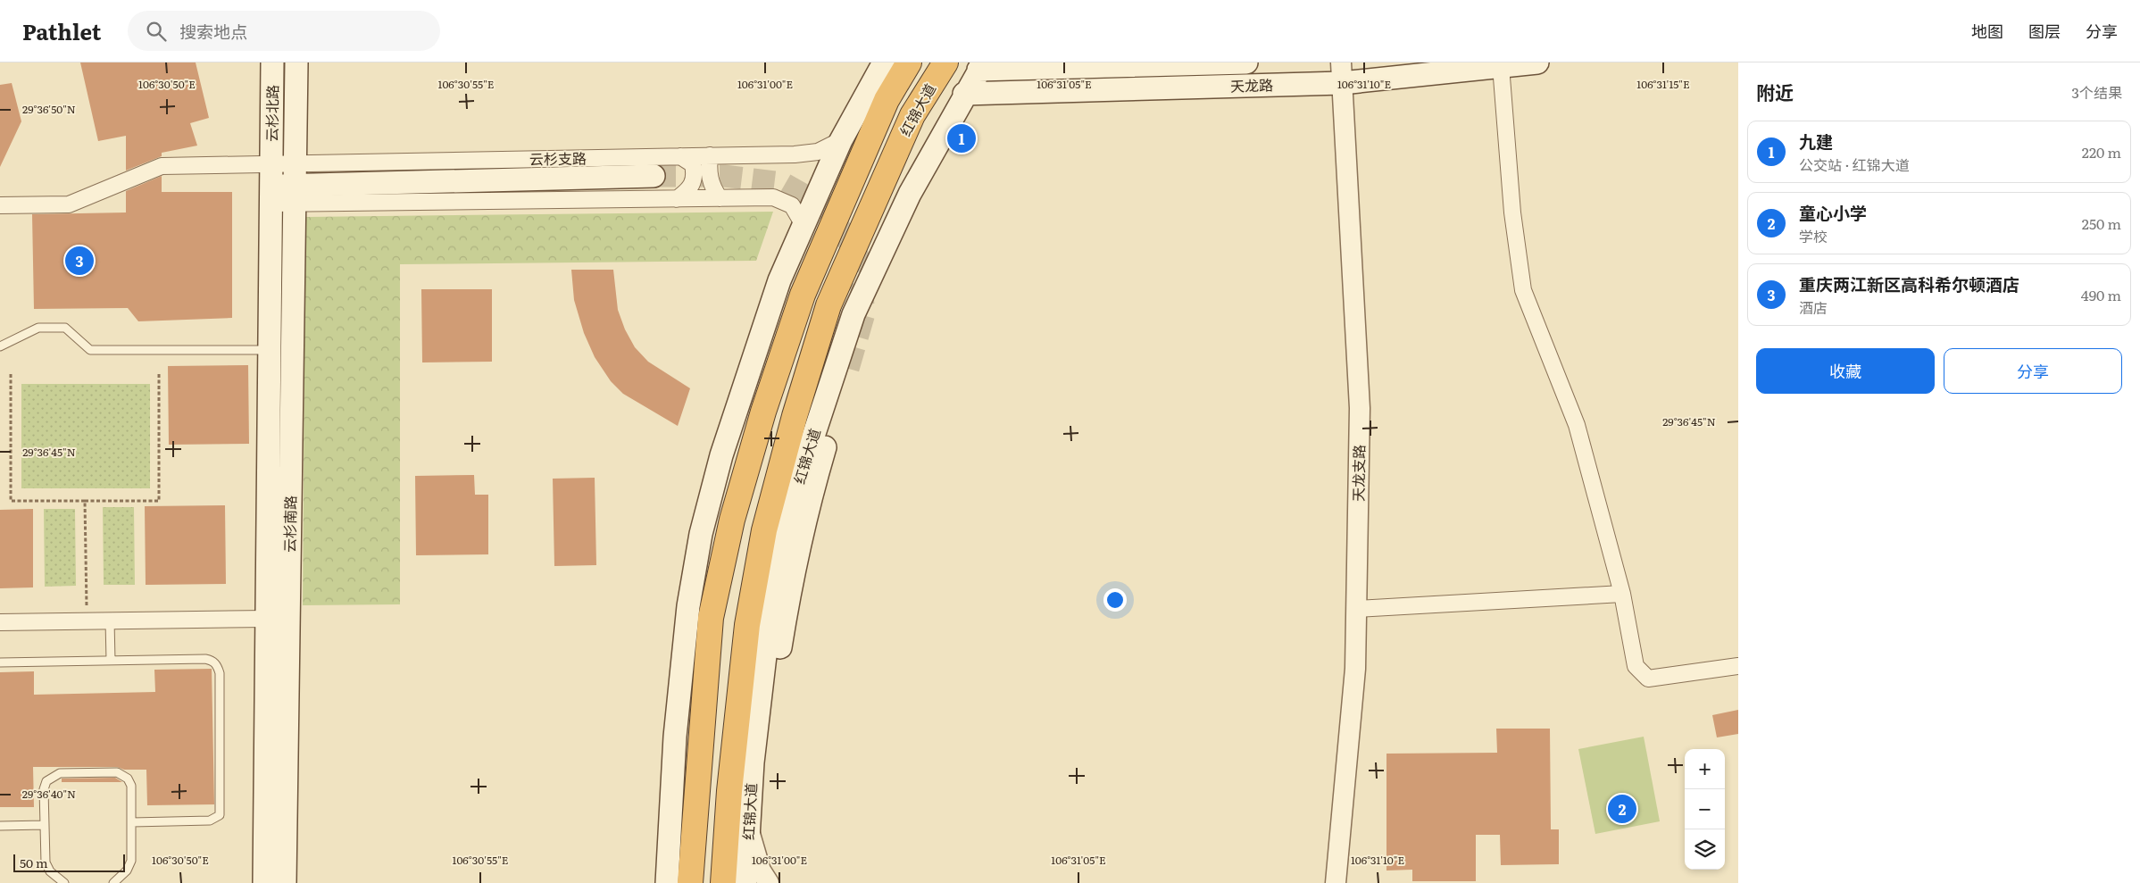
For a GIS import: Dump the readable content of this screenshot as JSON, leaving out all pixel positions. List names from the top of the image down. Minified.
{"streets":{"highway":["红锦大道"],"main road":["天龙路","云杉北路","云杉南路"],"street":["云杉支路","天龙支路"]},"crossings":[["天龙路","红锦大道"],["天龙路","天龙支路"],["云杉北路","云杉支路"],["云杉北路","云杉南路"],["云杉支路","云杉南路"]],"scale_bar":"50 m","page":{"header":"Pathlet","search":"搜索地点","nav":["地图","图层","分享"],"heading":["附近","3个结果"],"list":[{"mark":"1","name":"九建","note":"公交站 · 红锦大道","value":"220 m"},{"mark":"2","name":"童心小学","note":"学校","value":"250 m"},{"mark":"3","name":"重庆两江新区高科希尔顿酒店","note":"酒店","value":"490 m"}],"pins":["1","3","2"],"buttons":["收藏","分享"],"map_buttons":["+","−"],"scale":"50 m"},"coordinates":["106°30'50\"E","106°30'55\"E","106°31'00\"E","106°31'05\"E","106°31'10\"E","106°31'15\"E","29°36'50\"N","29°36'45\"N","29°36'40\"N"]}
